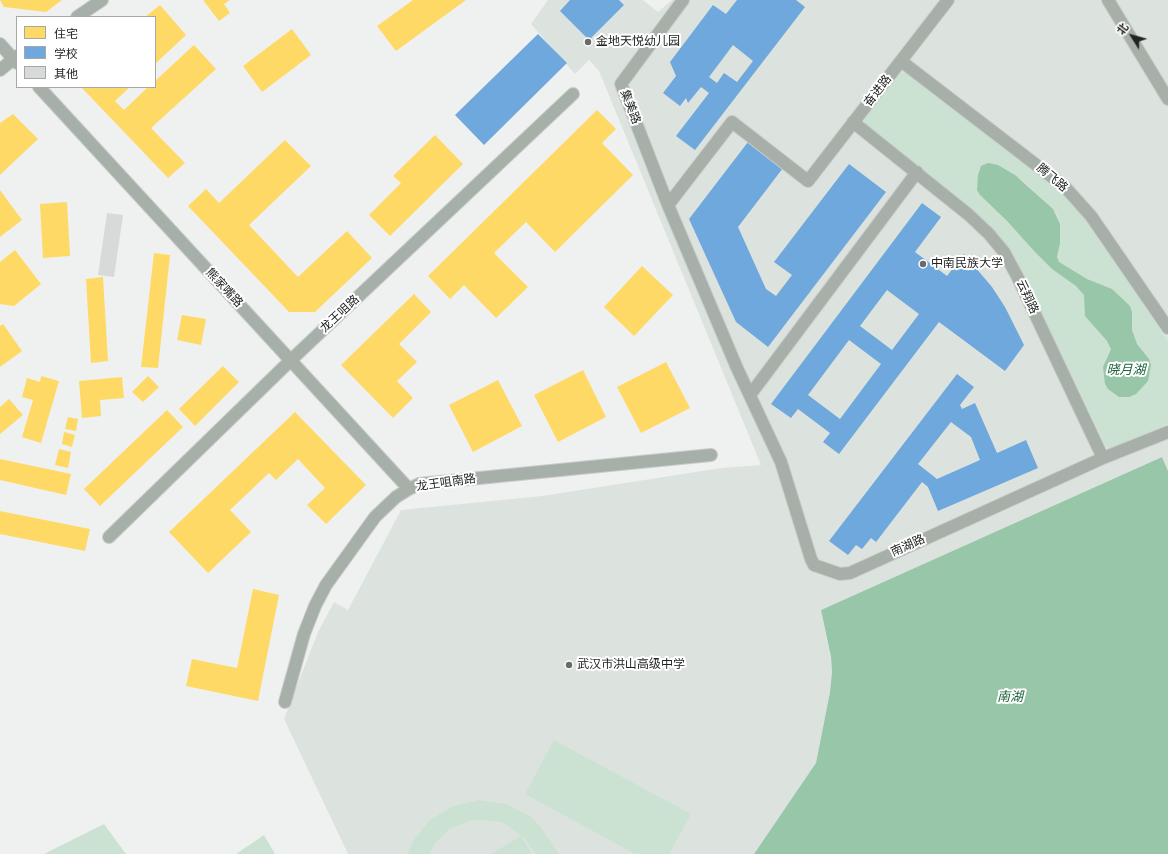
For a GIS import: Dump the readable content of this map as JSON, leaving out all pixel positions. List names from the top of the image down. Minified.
{"streets":{"street":["奋进路","集美路","腾飞路","熊家嘴路","云翔路","龙王咀路","龙王咀南路","南湖路"]},"crossings":[["奋进路","集美路"],["奋进路","腾飞路"],["奋进路","云翔路"],["奋进路","南湖路"],["集美路","南湖路"],["熊家嘴路","龙王咀路"],["熊家嘴路","龙王咀南路"],["云翔路","南湖路"]],"water":["晓月湖","南湖"],"places":["金地天悦幼儿园","中南民族大学","武汉市洪山高级中学"],"legend":["住宅","学校","其他"],"north":"top left"}
